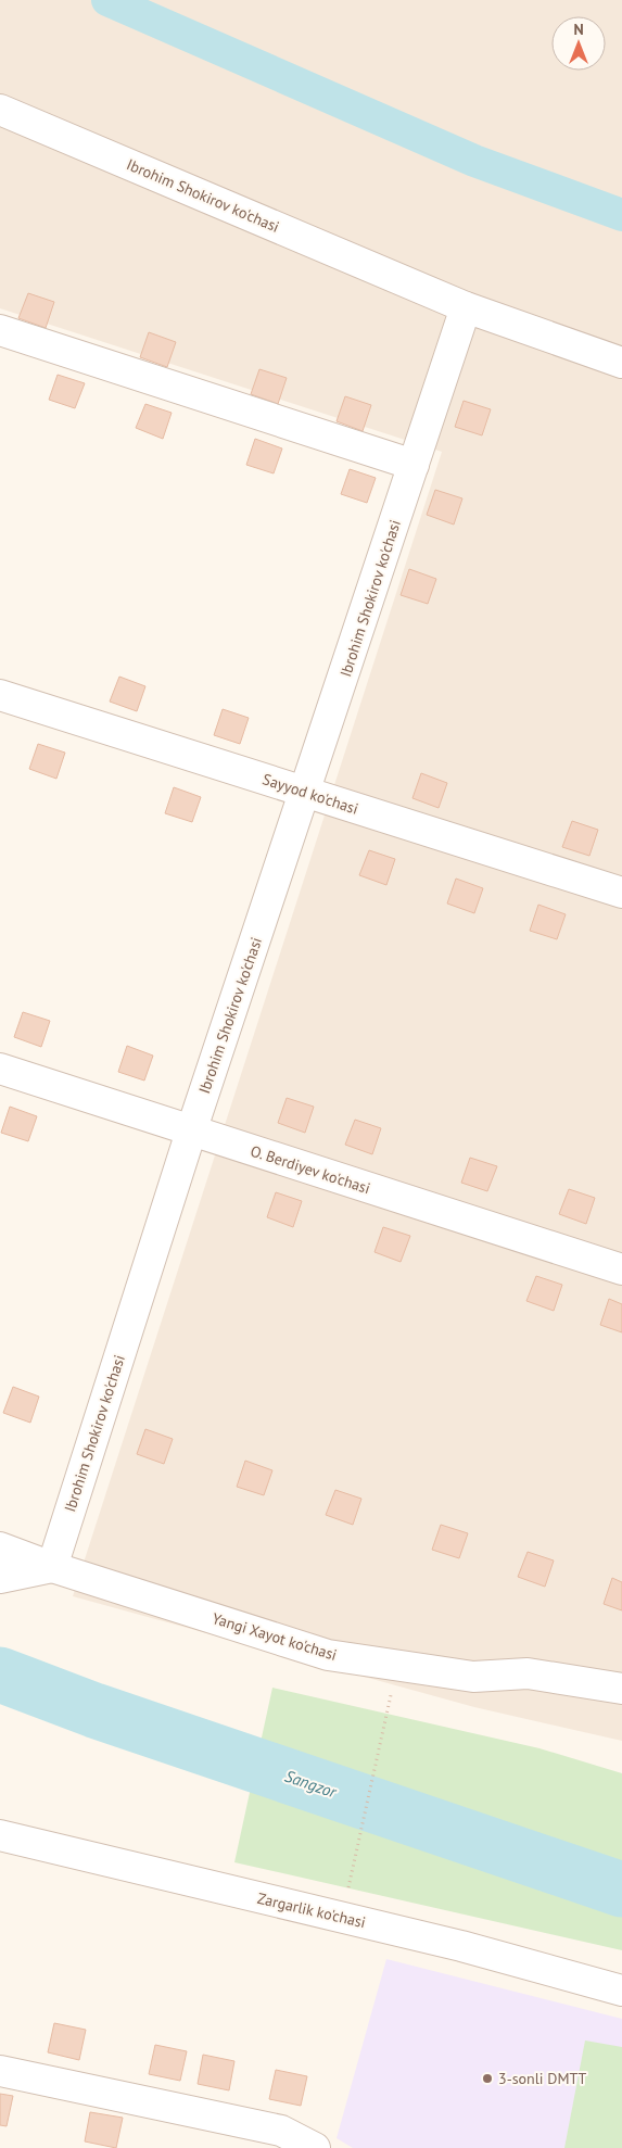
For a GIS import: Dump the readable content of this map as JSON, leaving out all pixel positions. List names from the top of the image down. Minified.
{"streets":{"street":["Ibrohim Shokirov ko'chasi","Sayyod ko'chasi","O. Berdiyev ko'chasi","Yangi Xayot ko'chasi","Zargarlik ko'chasi"]},"crossings":[["Ibrohim Shokirov ko'chasi","Sayyod ko'chasi"],["Ibrohim Shokirov ko'chasi","O. Berdiyev ko'chasi"],["Ibrohim Shokirov ko'chasi","Yangi Xayot ko'chasi"]],"water":["Sangzor"],"places":["3-sonli DMTT"],"north":"top"}
